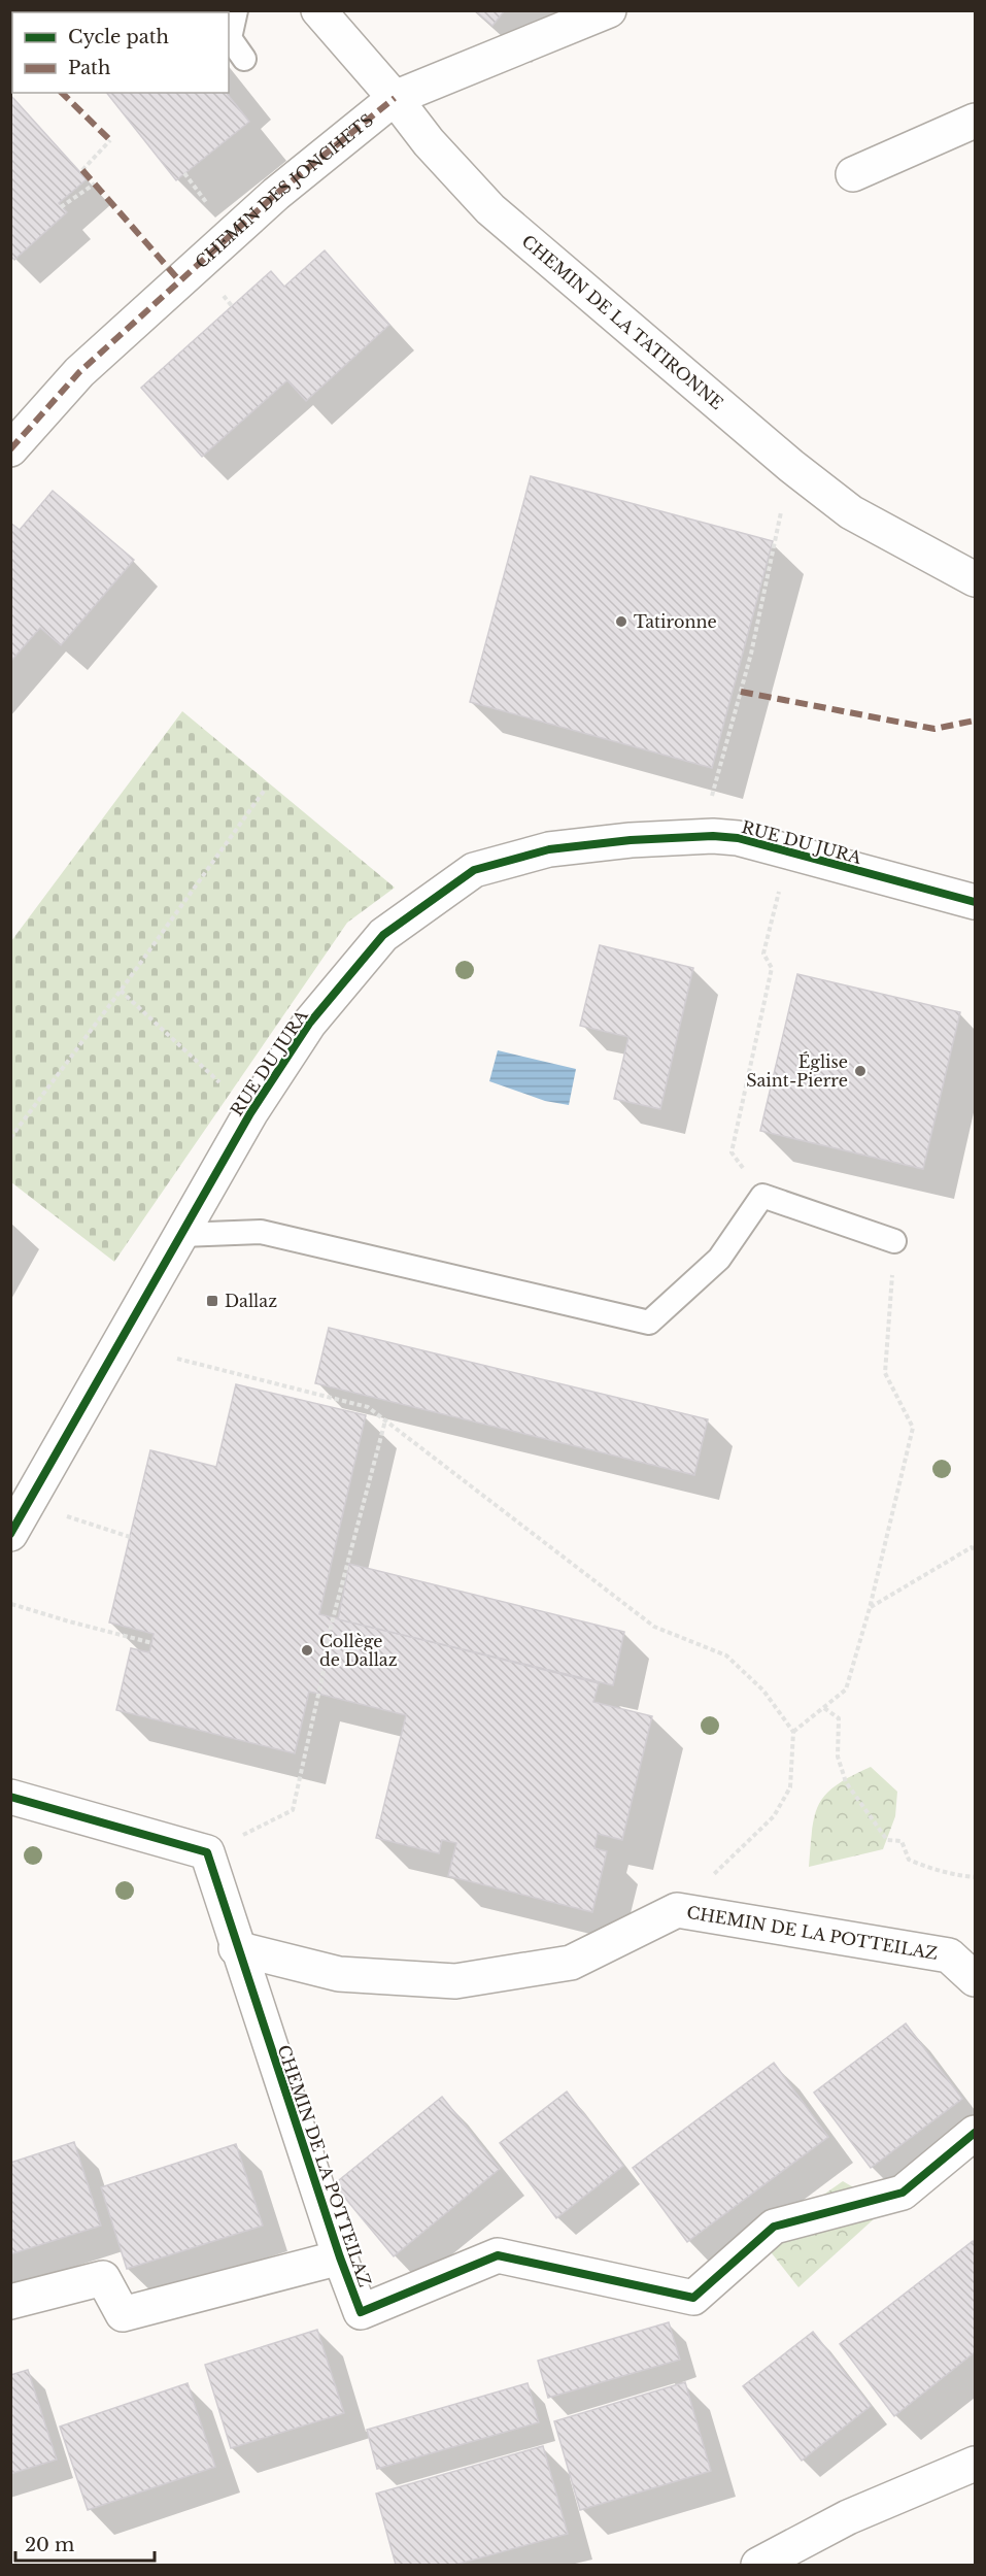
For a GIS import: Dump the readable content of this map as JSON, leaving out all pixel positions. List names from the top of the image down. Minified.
{"streets":{"street":["CHEMIN DES JONCHETS","CHEMIN DE LA TATIRONNE","RUE DU JURA","CHEMIN DE LA POTTEILAZ"]},"crossings":[["CHEMIN DES JONCHETS","CHEMIN DE LA TATIRONNE"]],"places":{"other":["Tatironne","Église Saint-Pierre","Collège de Dallaz"],"transit":["Dallaz"]},"legend":["Cycle path","Path"],"scale_bar":"20 m"}
